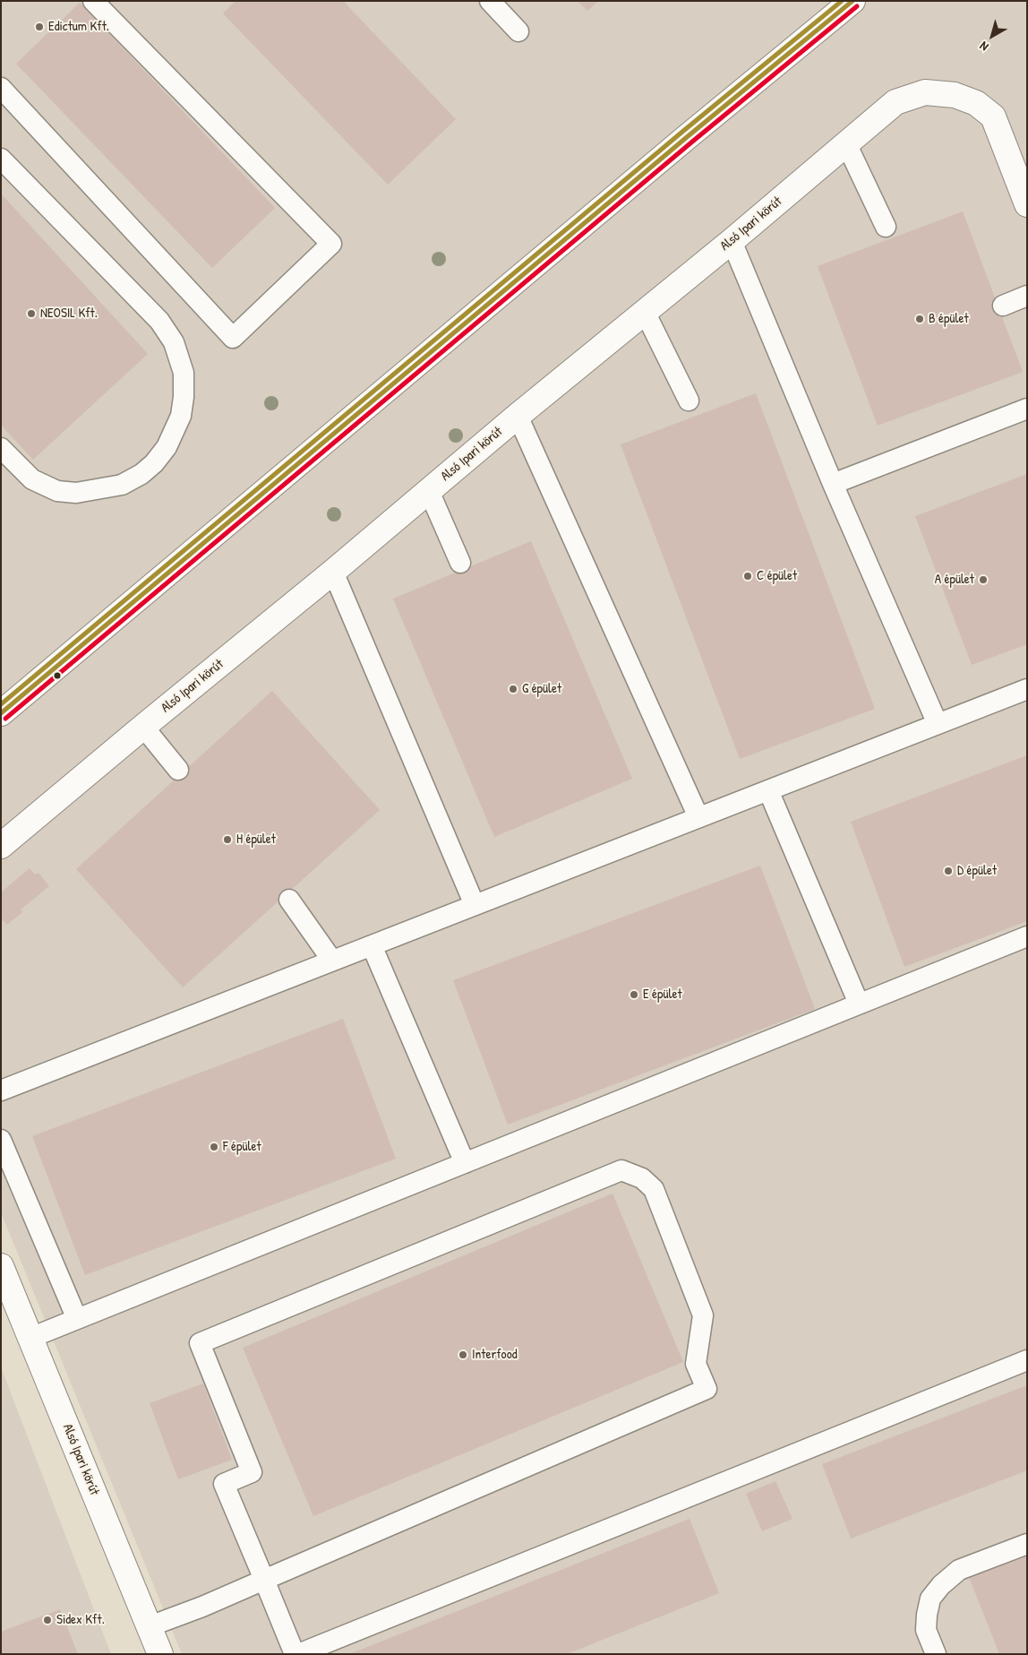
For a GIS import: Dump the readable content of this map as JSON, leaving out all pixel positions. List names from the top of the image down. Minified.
{"streets":{"street":["Alsó Ipari körút"]},"places":["Edictum Kft.","NEOSIL Kft.","B épület","C épület","A épület","G épület","H épület","D épület","E épület","F épület","Interfood","Sidex Kft."],"north":"bottom left"}
